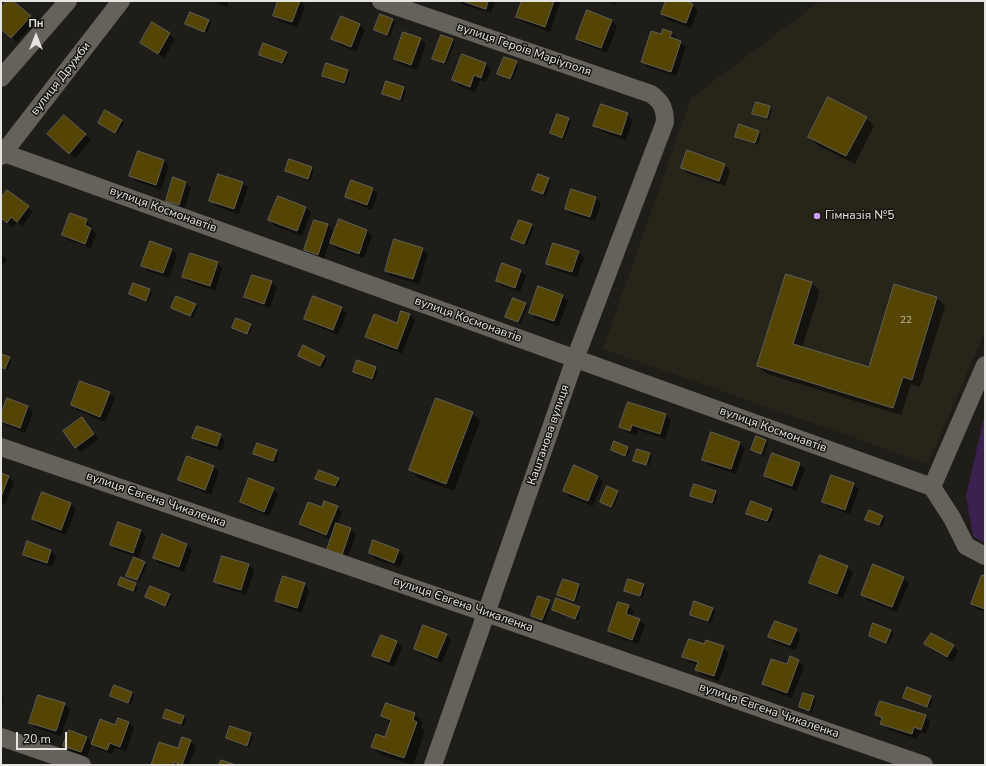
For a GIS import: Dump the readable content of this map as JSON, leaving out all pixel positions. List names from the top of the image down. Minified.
{"streets":{"street":["вулиця Героїв Маріуполя","вулиця Дружби","вулиця Космонавтів","Каштанова вулиця","вулиця Євгена Чикаленка"]},"crossings":[["вулиця Героїв Маріуполя","Каштанова вулиця"],["вулиця Дружби","вулиця Космонавтів"],["вулиця Космонавтів","Каштанова вулиця"],["Каштанова вулиця","вулиця Євгена Чикаленка"]],"places":["Гімназія №5"],"house_numbers":["22"],"scale_bar":"20 m","north":"top"}
